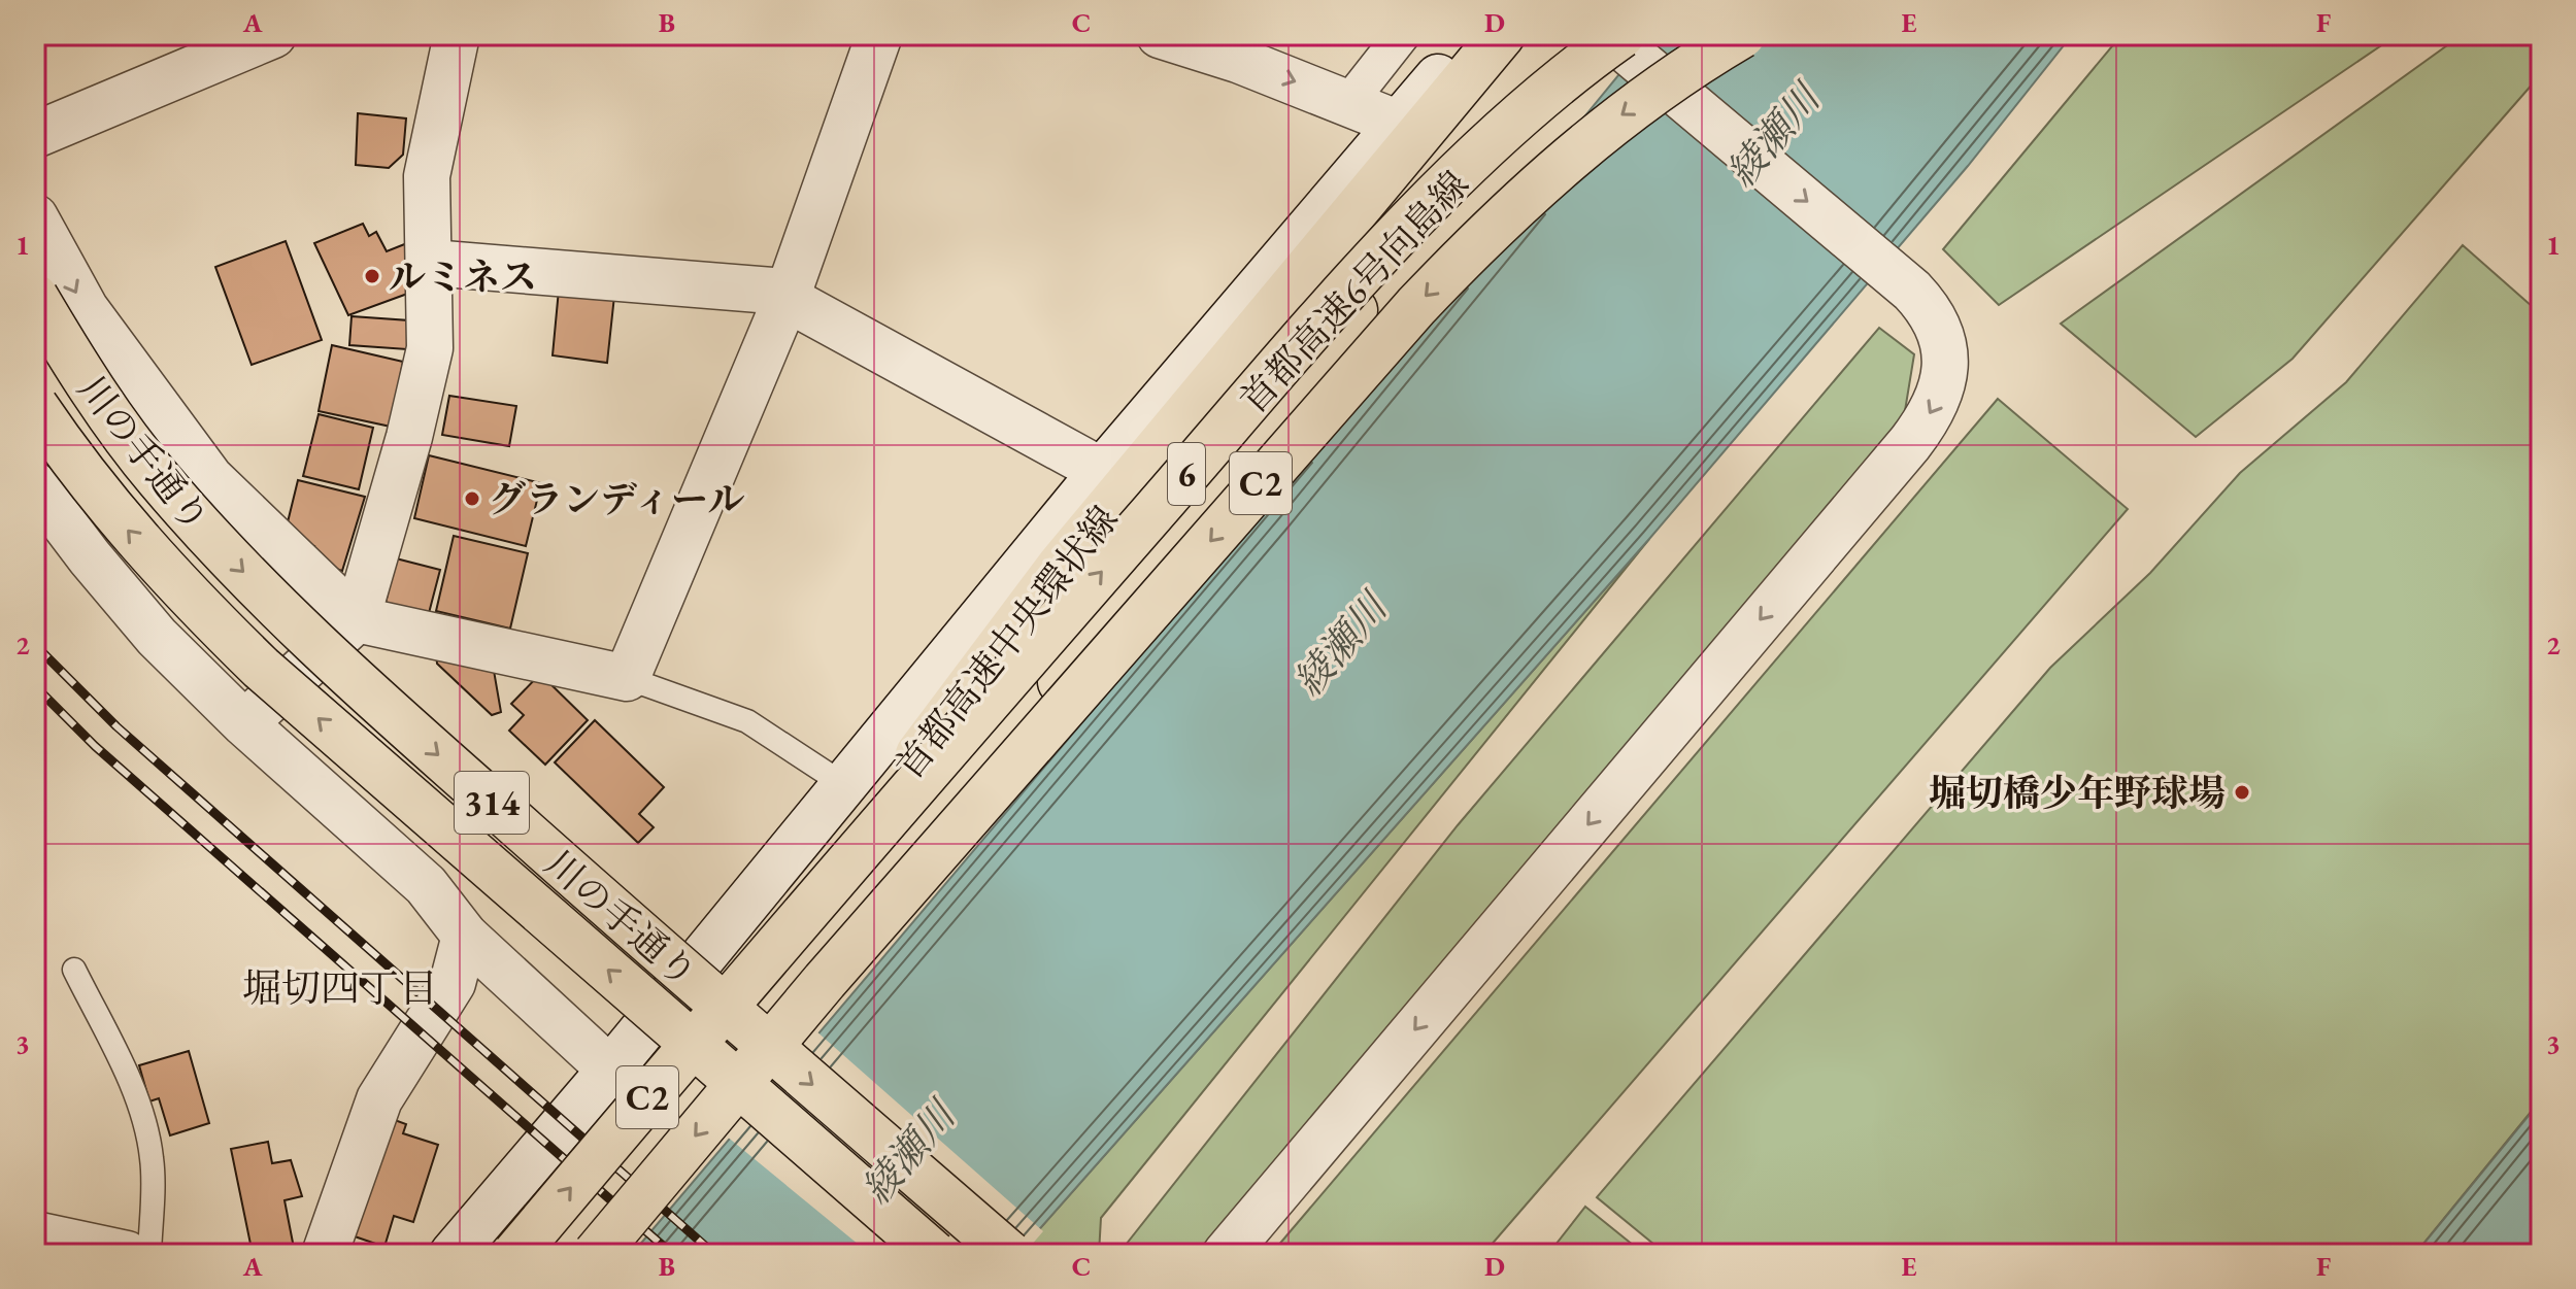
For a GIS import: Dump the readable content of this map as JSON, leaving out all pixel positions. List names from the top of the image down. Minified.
{"streets":{"main road":["首都高速6号向島線","川の手通り","6","C2","首都高速中央環状線","314"]},"crossings":[["首都高速6号向島線","首都高速中央環状線"]],"one_way":["首都高速6号向島線"],"districts":["堀切四丁目"],"water":["綾瀬川"],"places":["ルミネス","グランディール","堀切橋少年野球場"],"grid":{"columns":["A","B","C","D","E","F"],"rows":["1","2","3"]}}
